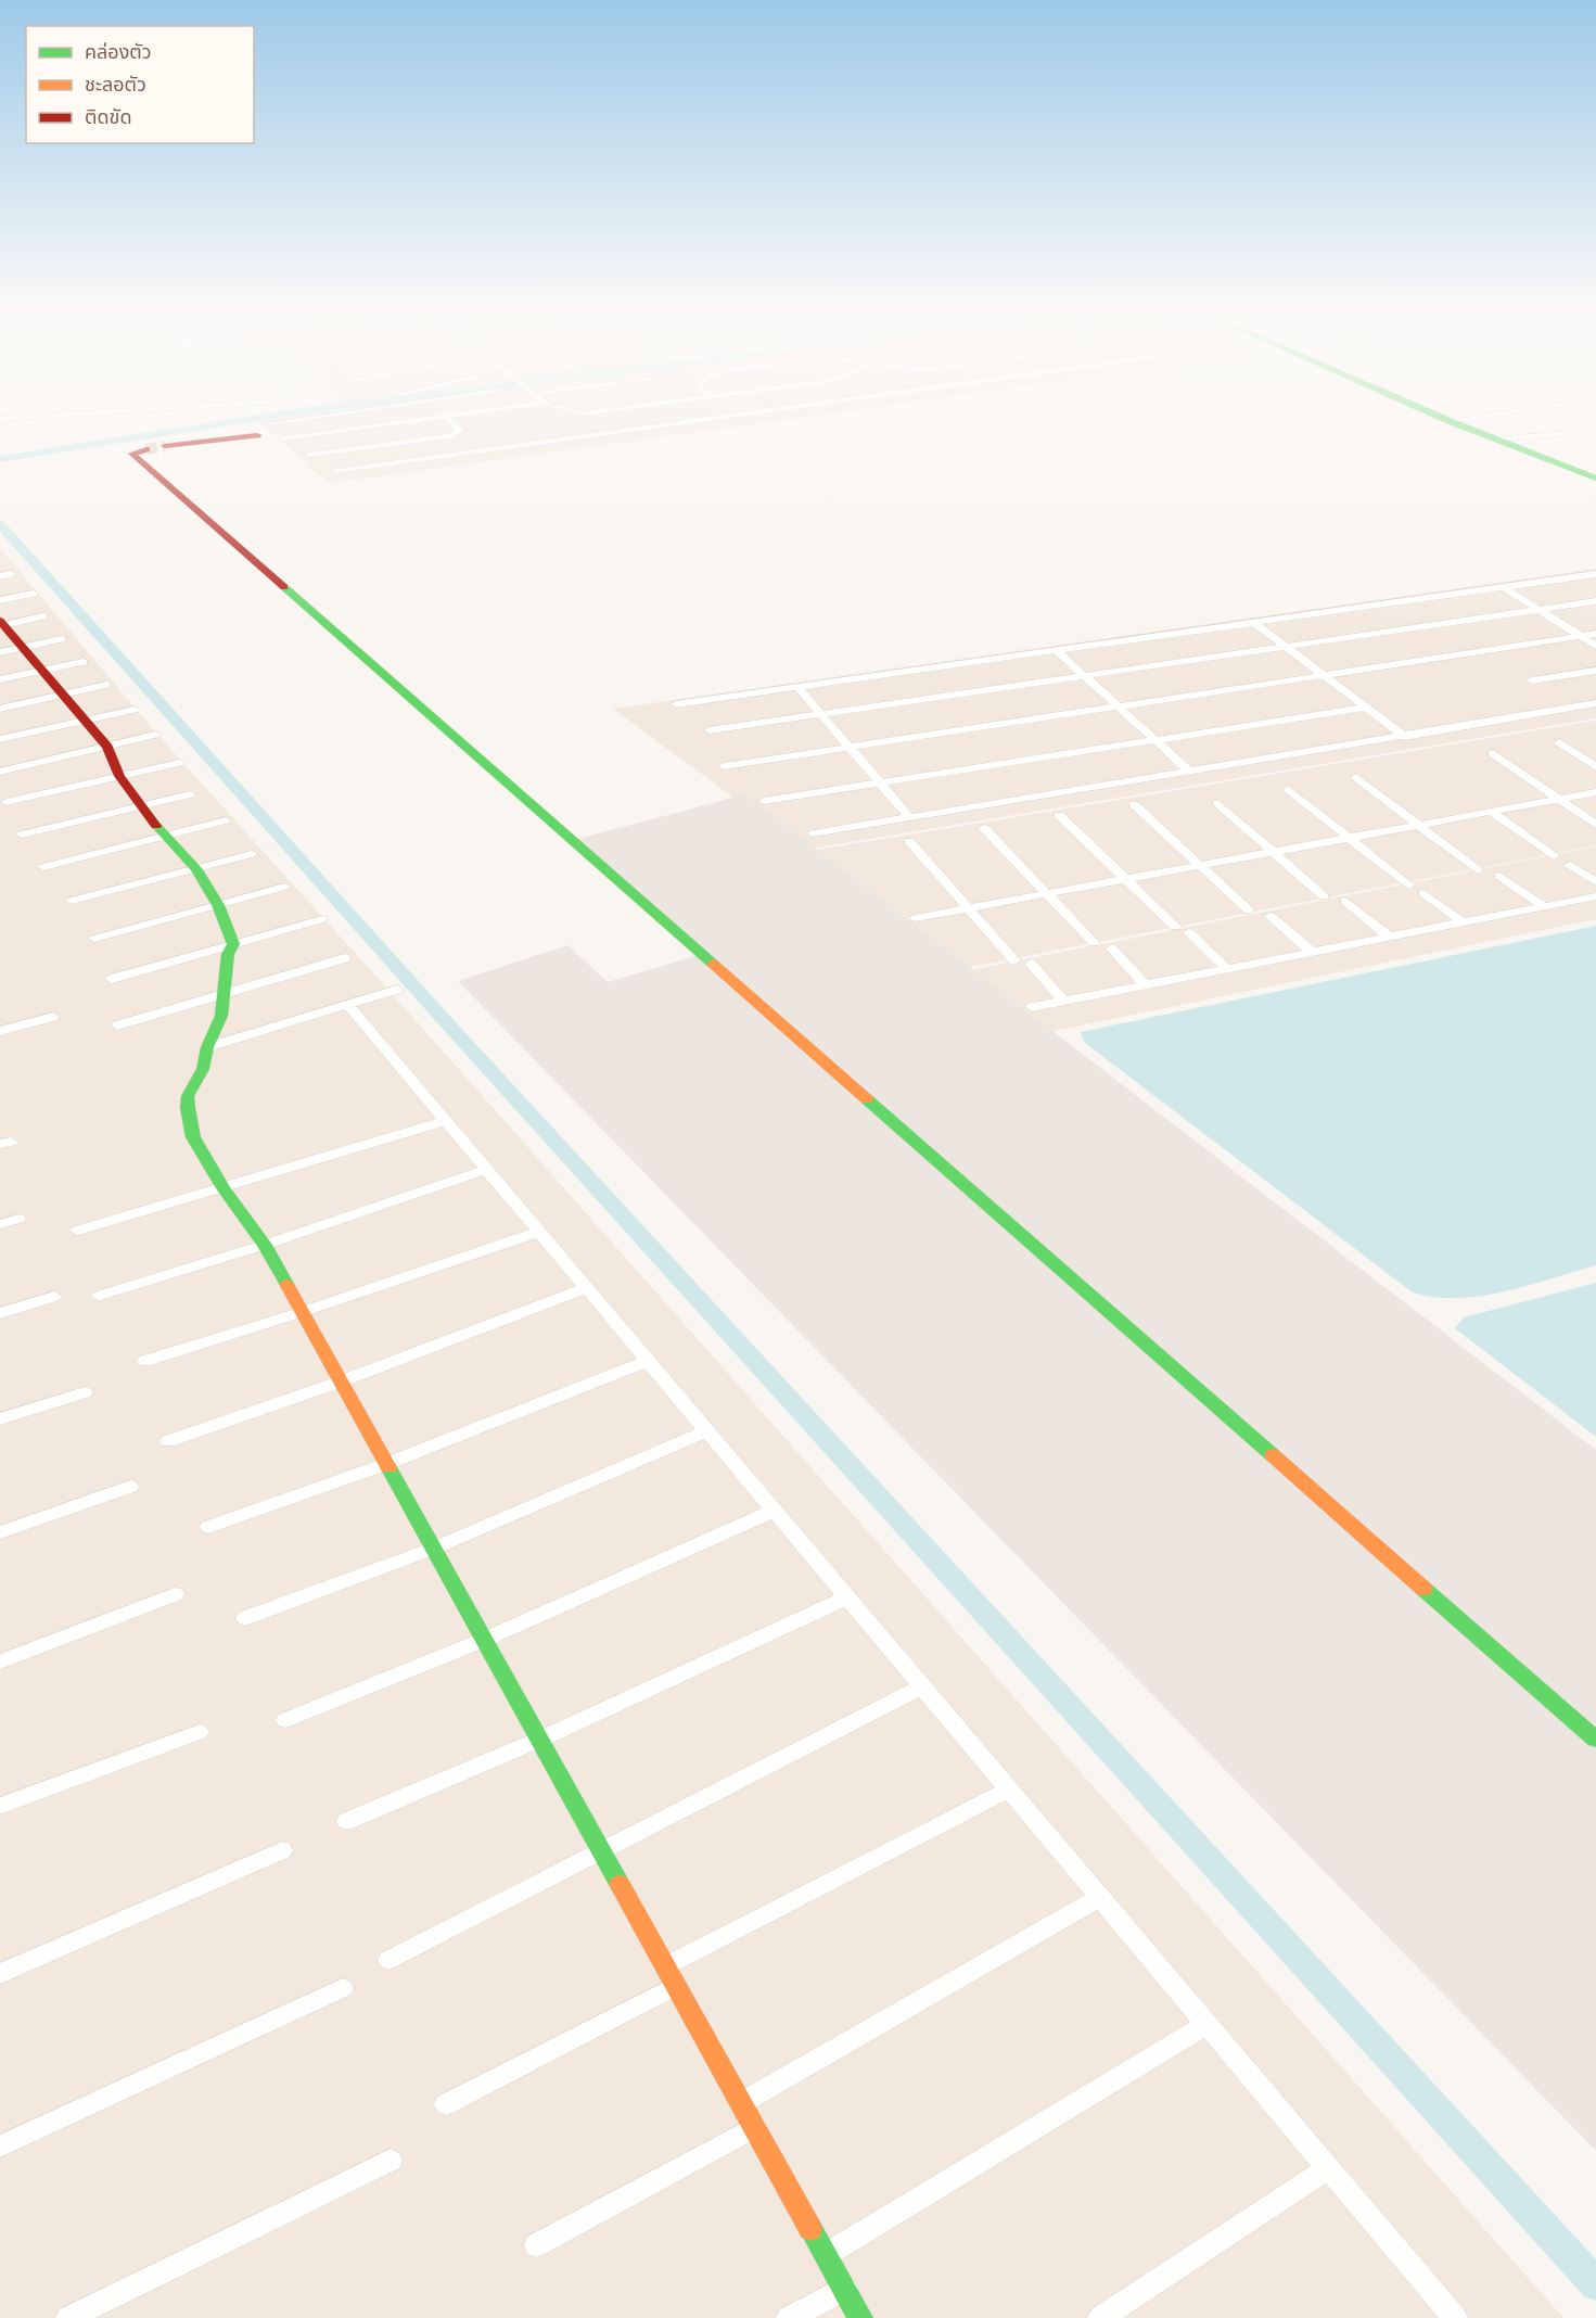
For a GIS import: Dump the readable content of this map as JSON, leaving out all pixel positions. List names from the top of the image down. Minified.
{"legend":["คล่องตัว","ชะลอตัว","ติดขัด"]}
